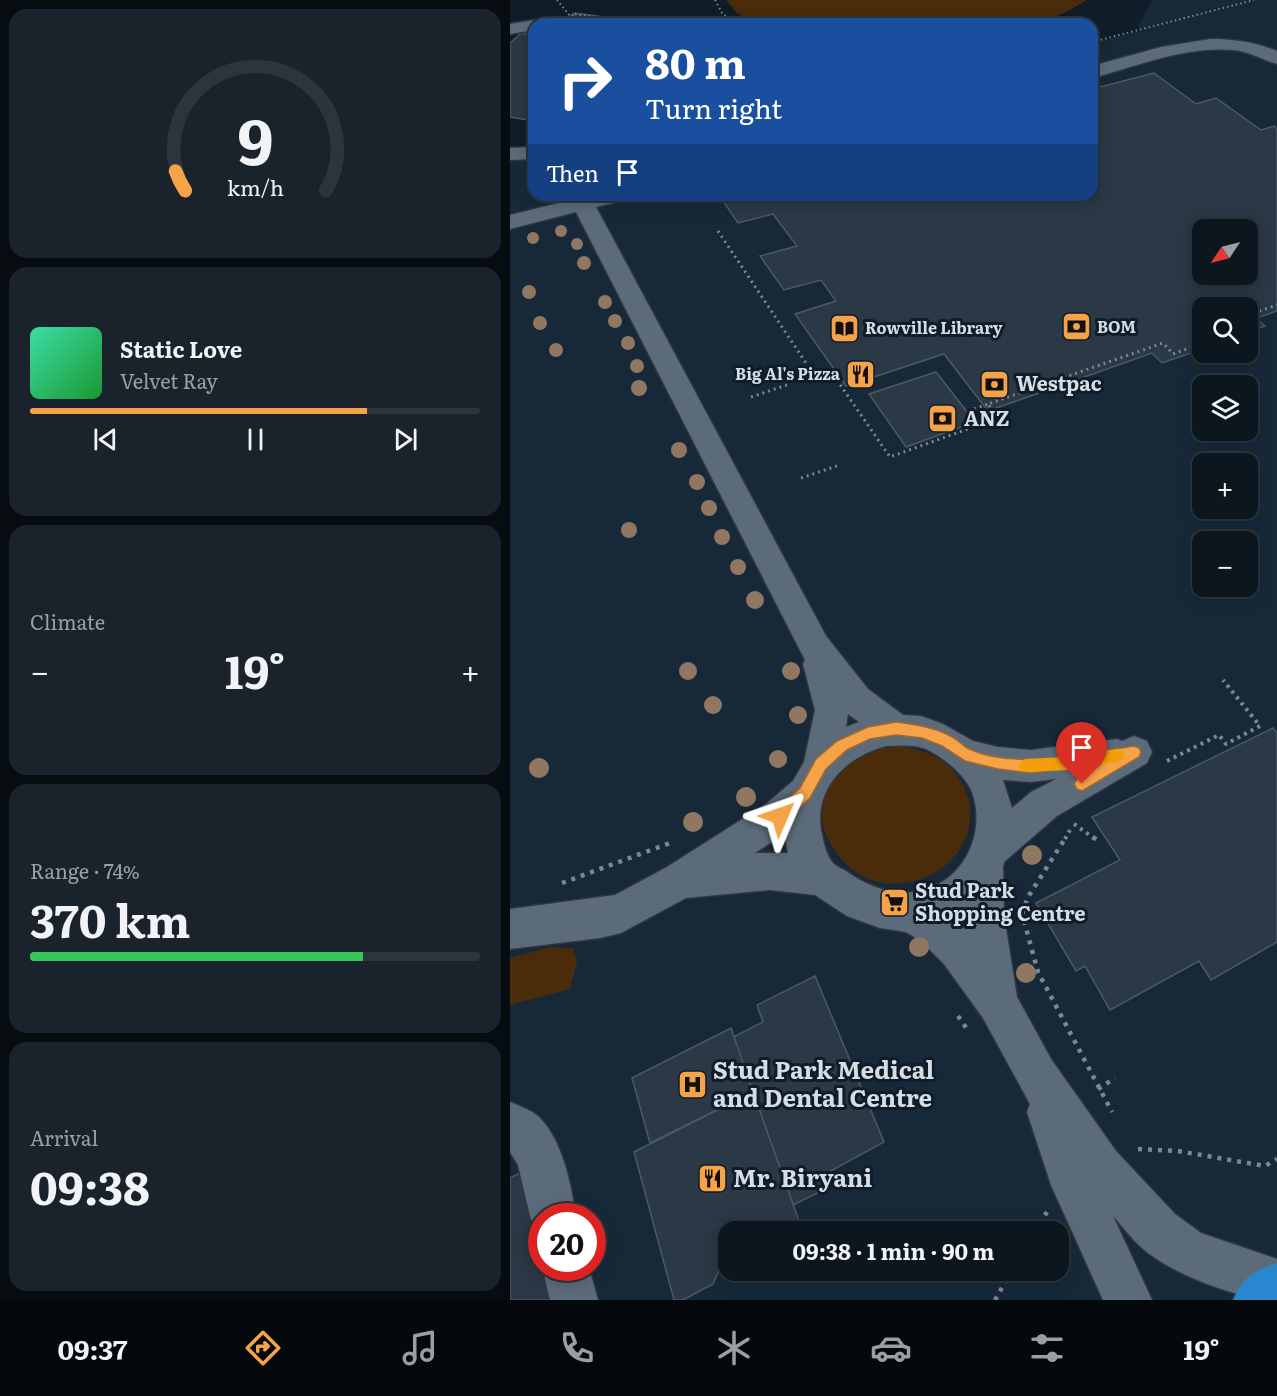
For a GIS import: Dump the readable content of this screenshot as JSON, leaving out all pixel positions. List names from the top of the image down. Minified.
{"places":{"bank":["BOM","Westpac","ANZ"],"library":["Rowville Library"],"restaurant":["Big Al's Pizza","Mr. Biryani"],"supermarket":["Stud Park Shopping Centre"],"hospital":["Stud Park Medical and Dental Centre"]},"north":"bottom left","page":{"turn":["80 m","Turn right"],"then":"Then","map_buttons":["+","−"],"song":["Static Love","Velvet Ray"],"tile":["Climate",["Range · 74%","370 km"],["Arrival","09:38"]],"heat":["−","19°","+"],"limit":"20","trip":"09:38 · 1 min · 90 m","tabs":["09:37","19°"],"gauge":["9","km/h"]}}
